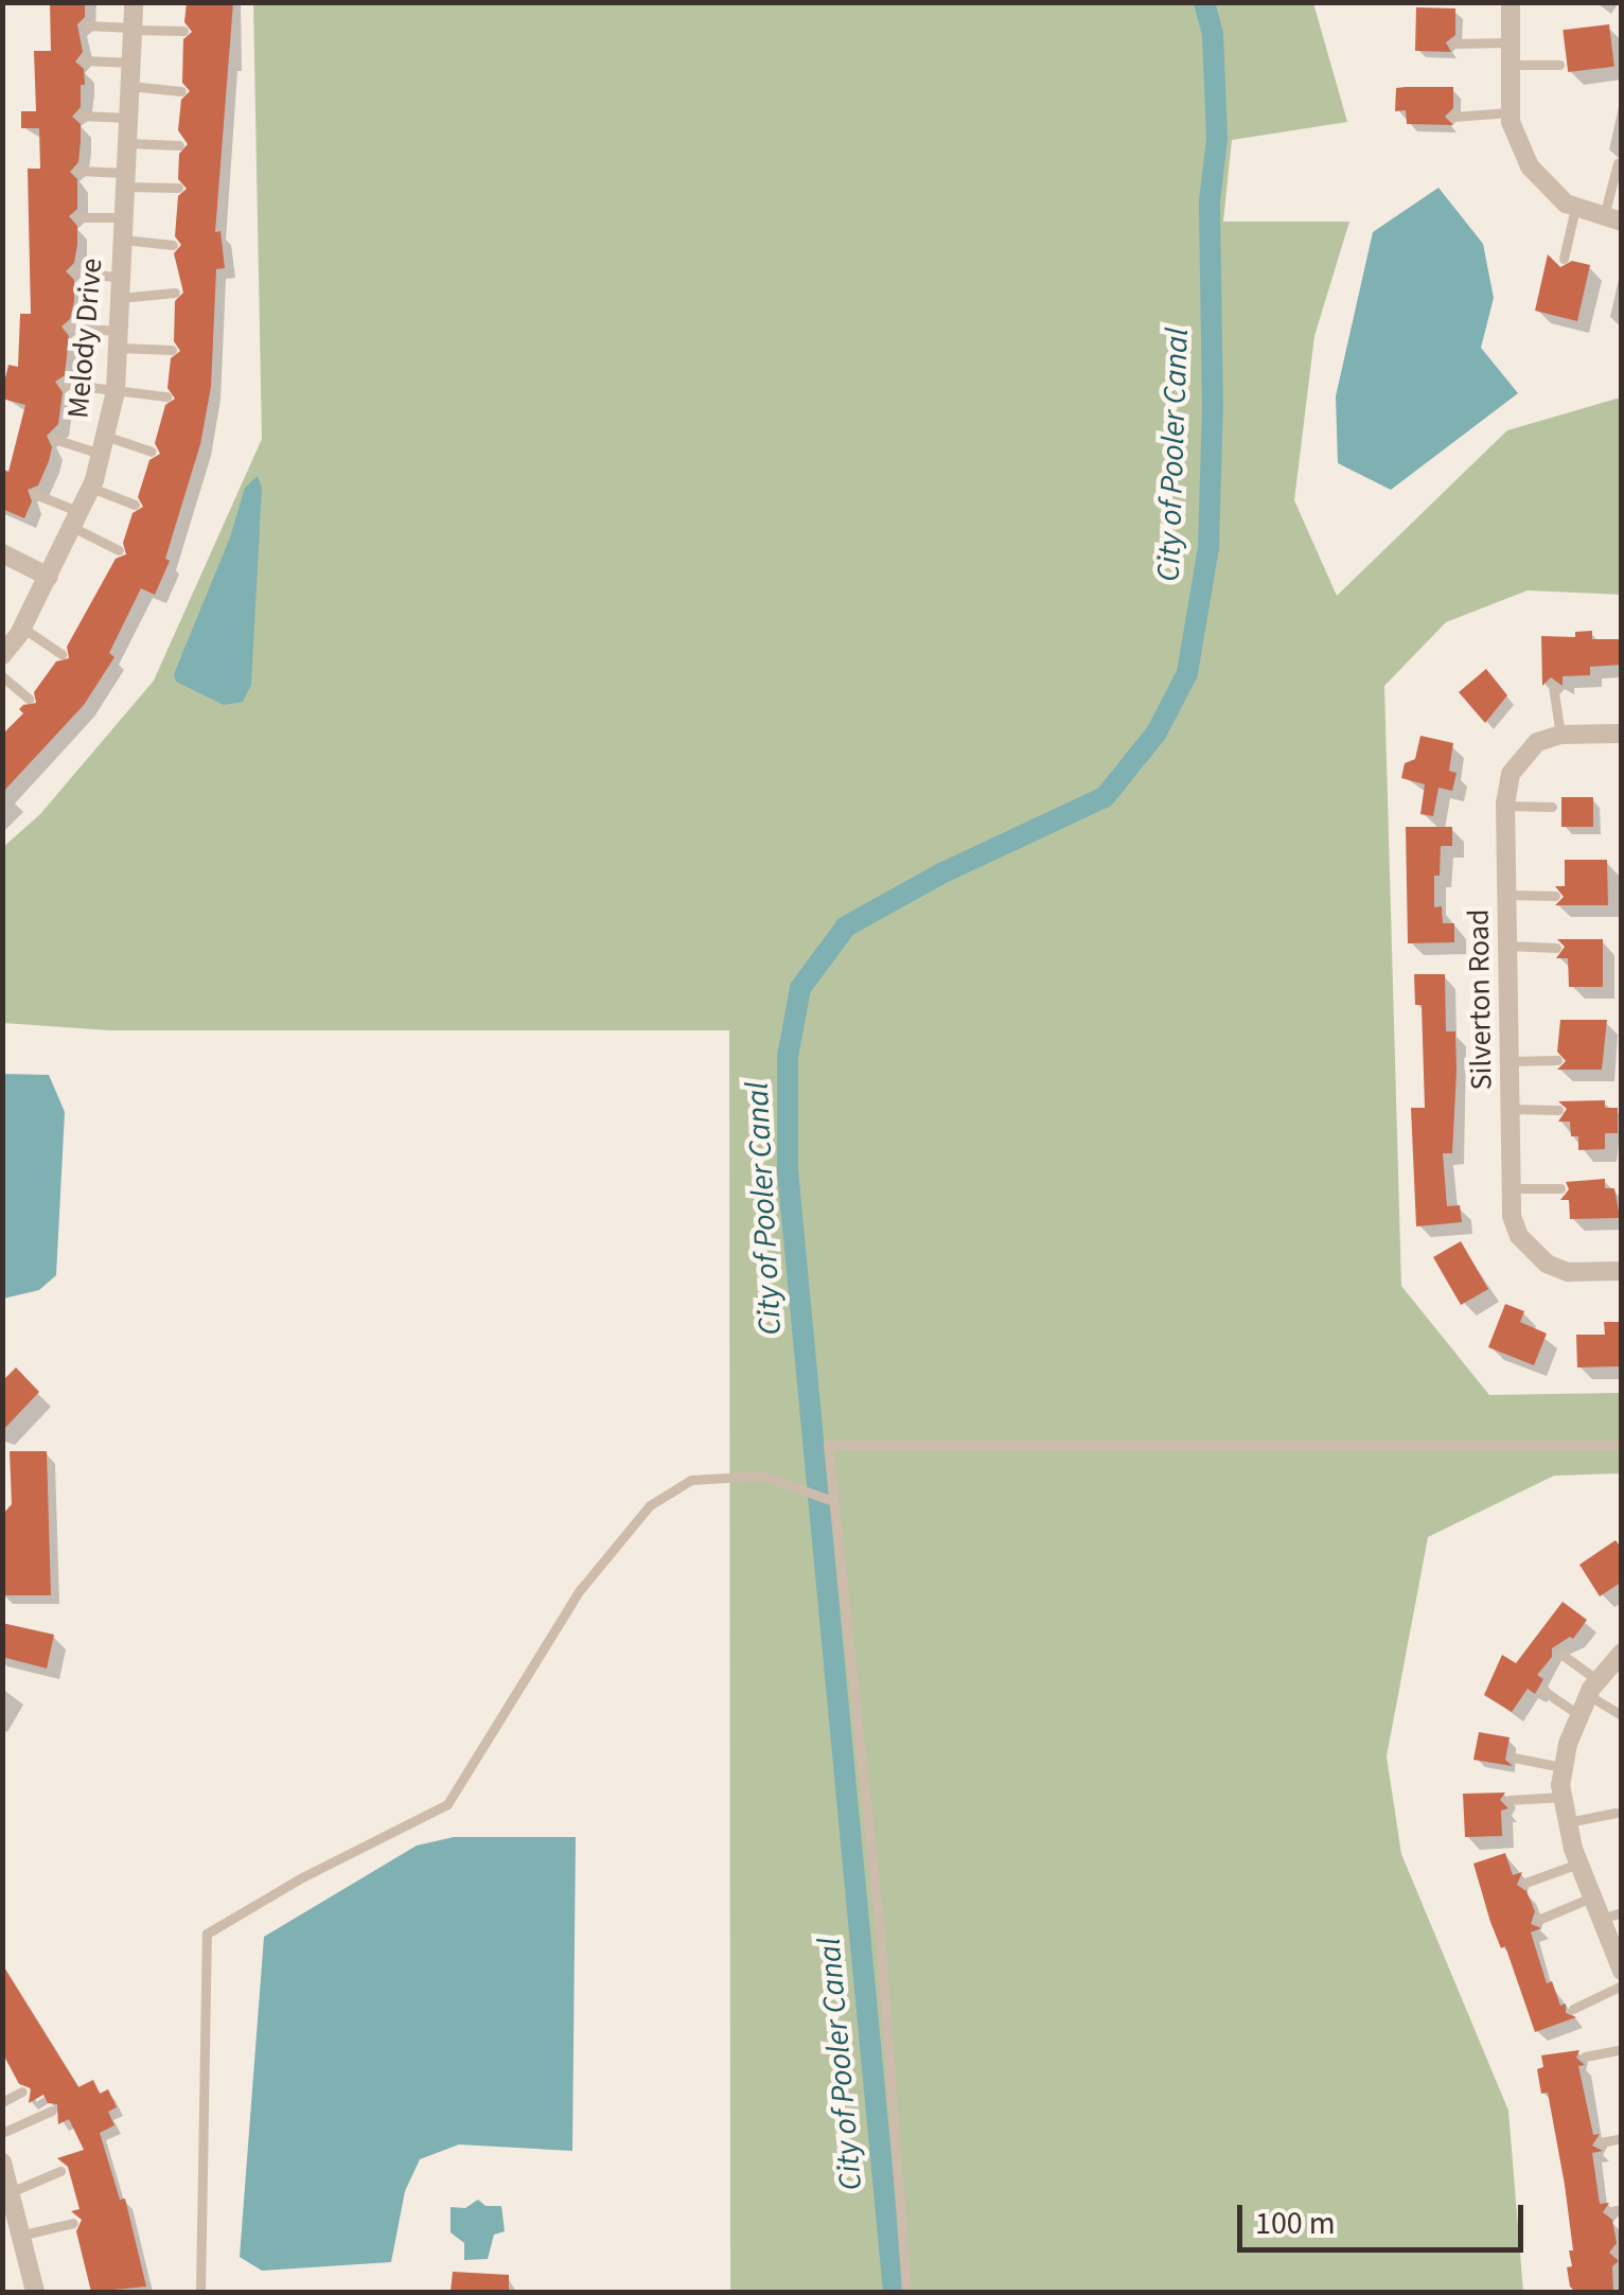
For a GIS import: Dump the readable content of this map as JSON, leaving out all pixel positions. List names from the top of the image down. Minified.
{"streets":{"street":["Melody Drive","Silverton Road"]},"water":["City of Pooler Canal"],"scale_bar":"100 m"}
